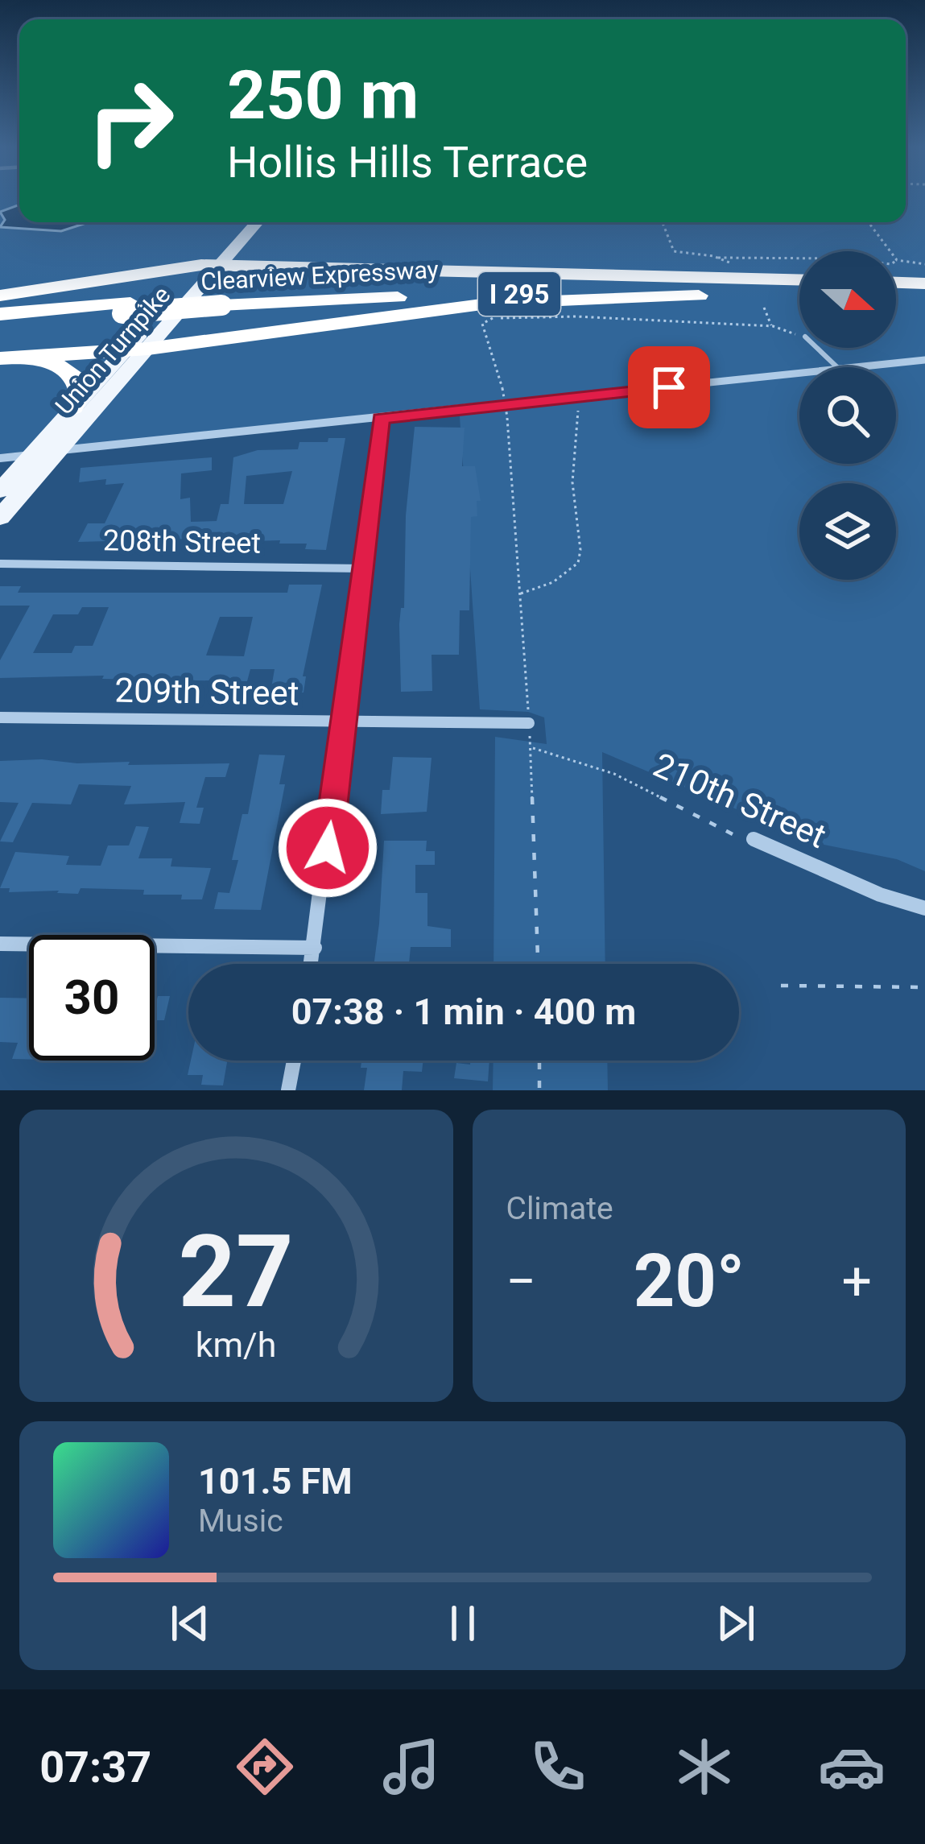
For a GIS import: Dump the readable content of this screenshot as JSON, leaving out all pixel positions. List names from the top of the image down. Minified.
{"streets":{"highway":["Clearview Expressway","I 295"],"main road":["Union Turnpike"],"street":["208th Street","209th Street","210th Street"]},"north":"right","page":{"turn":["250 m","Hollis Hills Terrace"],"limit":"30","trip":"07:38 · 1 min · 400 m","tile":"Climate","heat":["−","20°","+"],"song":["101.5 FM","Music"],"tabs":"07:37","gauge":["27","km/h"]}}
